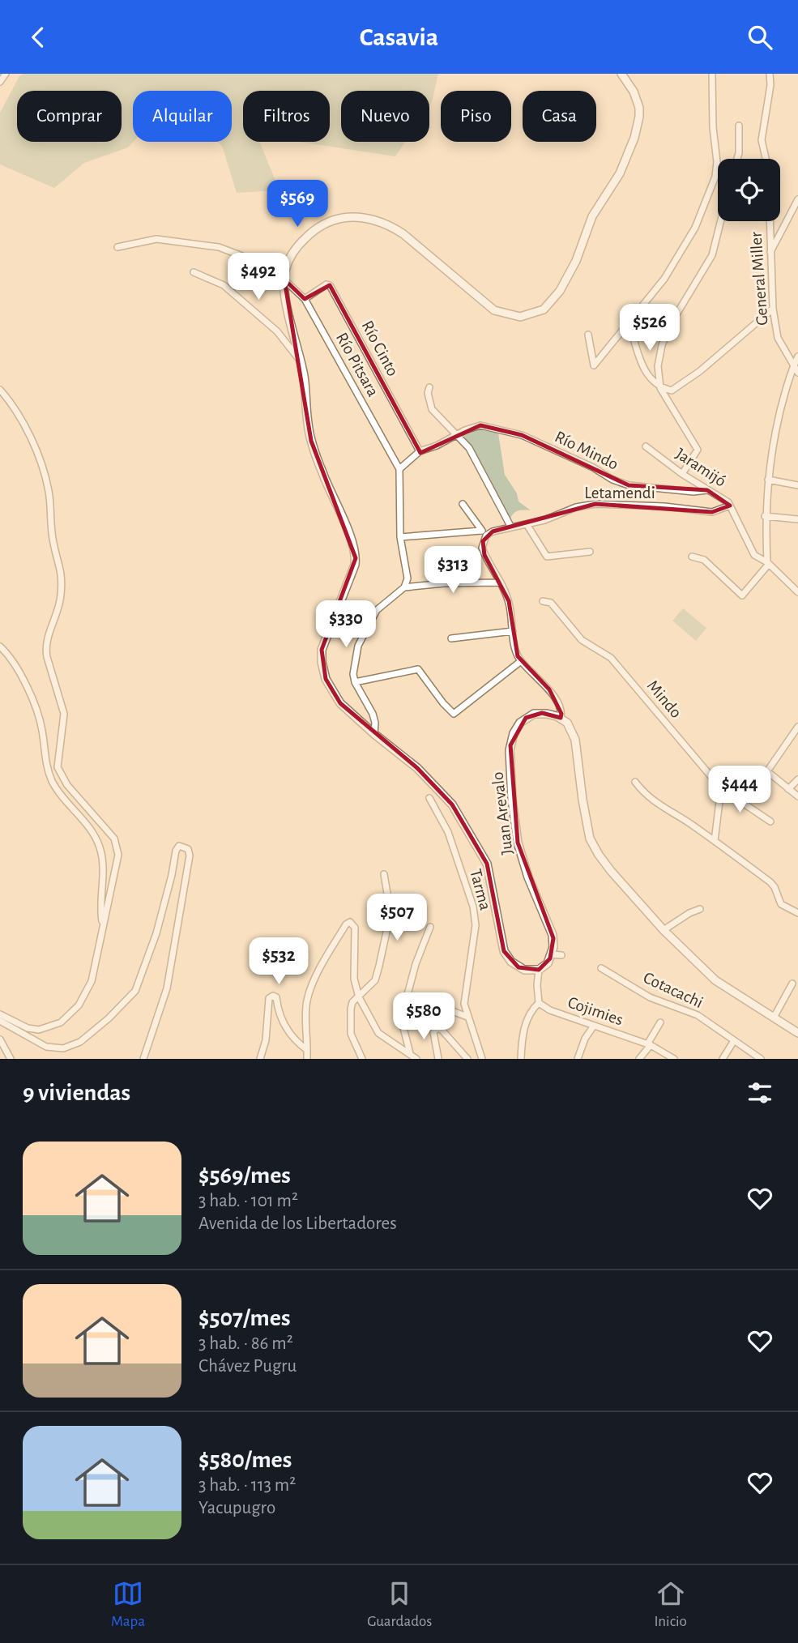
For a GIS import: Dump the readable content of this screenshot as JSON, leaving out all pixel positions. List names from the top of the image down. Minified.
{"streets":{"street":["General Miller","Río Cinto","Río Pitsara","Río Mindo","Jaramijó","Letamendi","Mindo","Juan Arevalo","Tarma","Cotacachi","Cojimies"]},"crossings":[["Río Cinto","Río Pitsara"],["Río Cinto","Río Mindo"],["Río Pitsara","Río Mindo"],["Río Mindo","Jaramijó"],["Jaramijó","Letamendi"]],"page":{"header":"Casavia","chip":["Comprar","Alquilar","Filtros","Nuevo","Piso","Casa"],"price":["$569","$492","$526","$313","$330","$444","$507","$532","$580"],"heading":"9 viviendas","list":[{"name":"$569/mes","note":"3 hab. · 101 m² · Avenida de los Libertadores"},{"name":"$507/mes","note":"3 hab. · 86 m² · Chávez Pugru"},{"name":"$580/mes","note":"3 hab. · 113 m² · Yacupugro"}],"tabs":["Mapa","Guardados","Inicio"]}}
